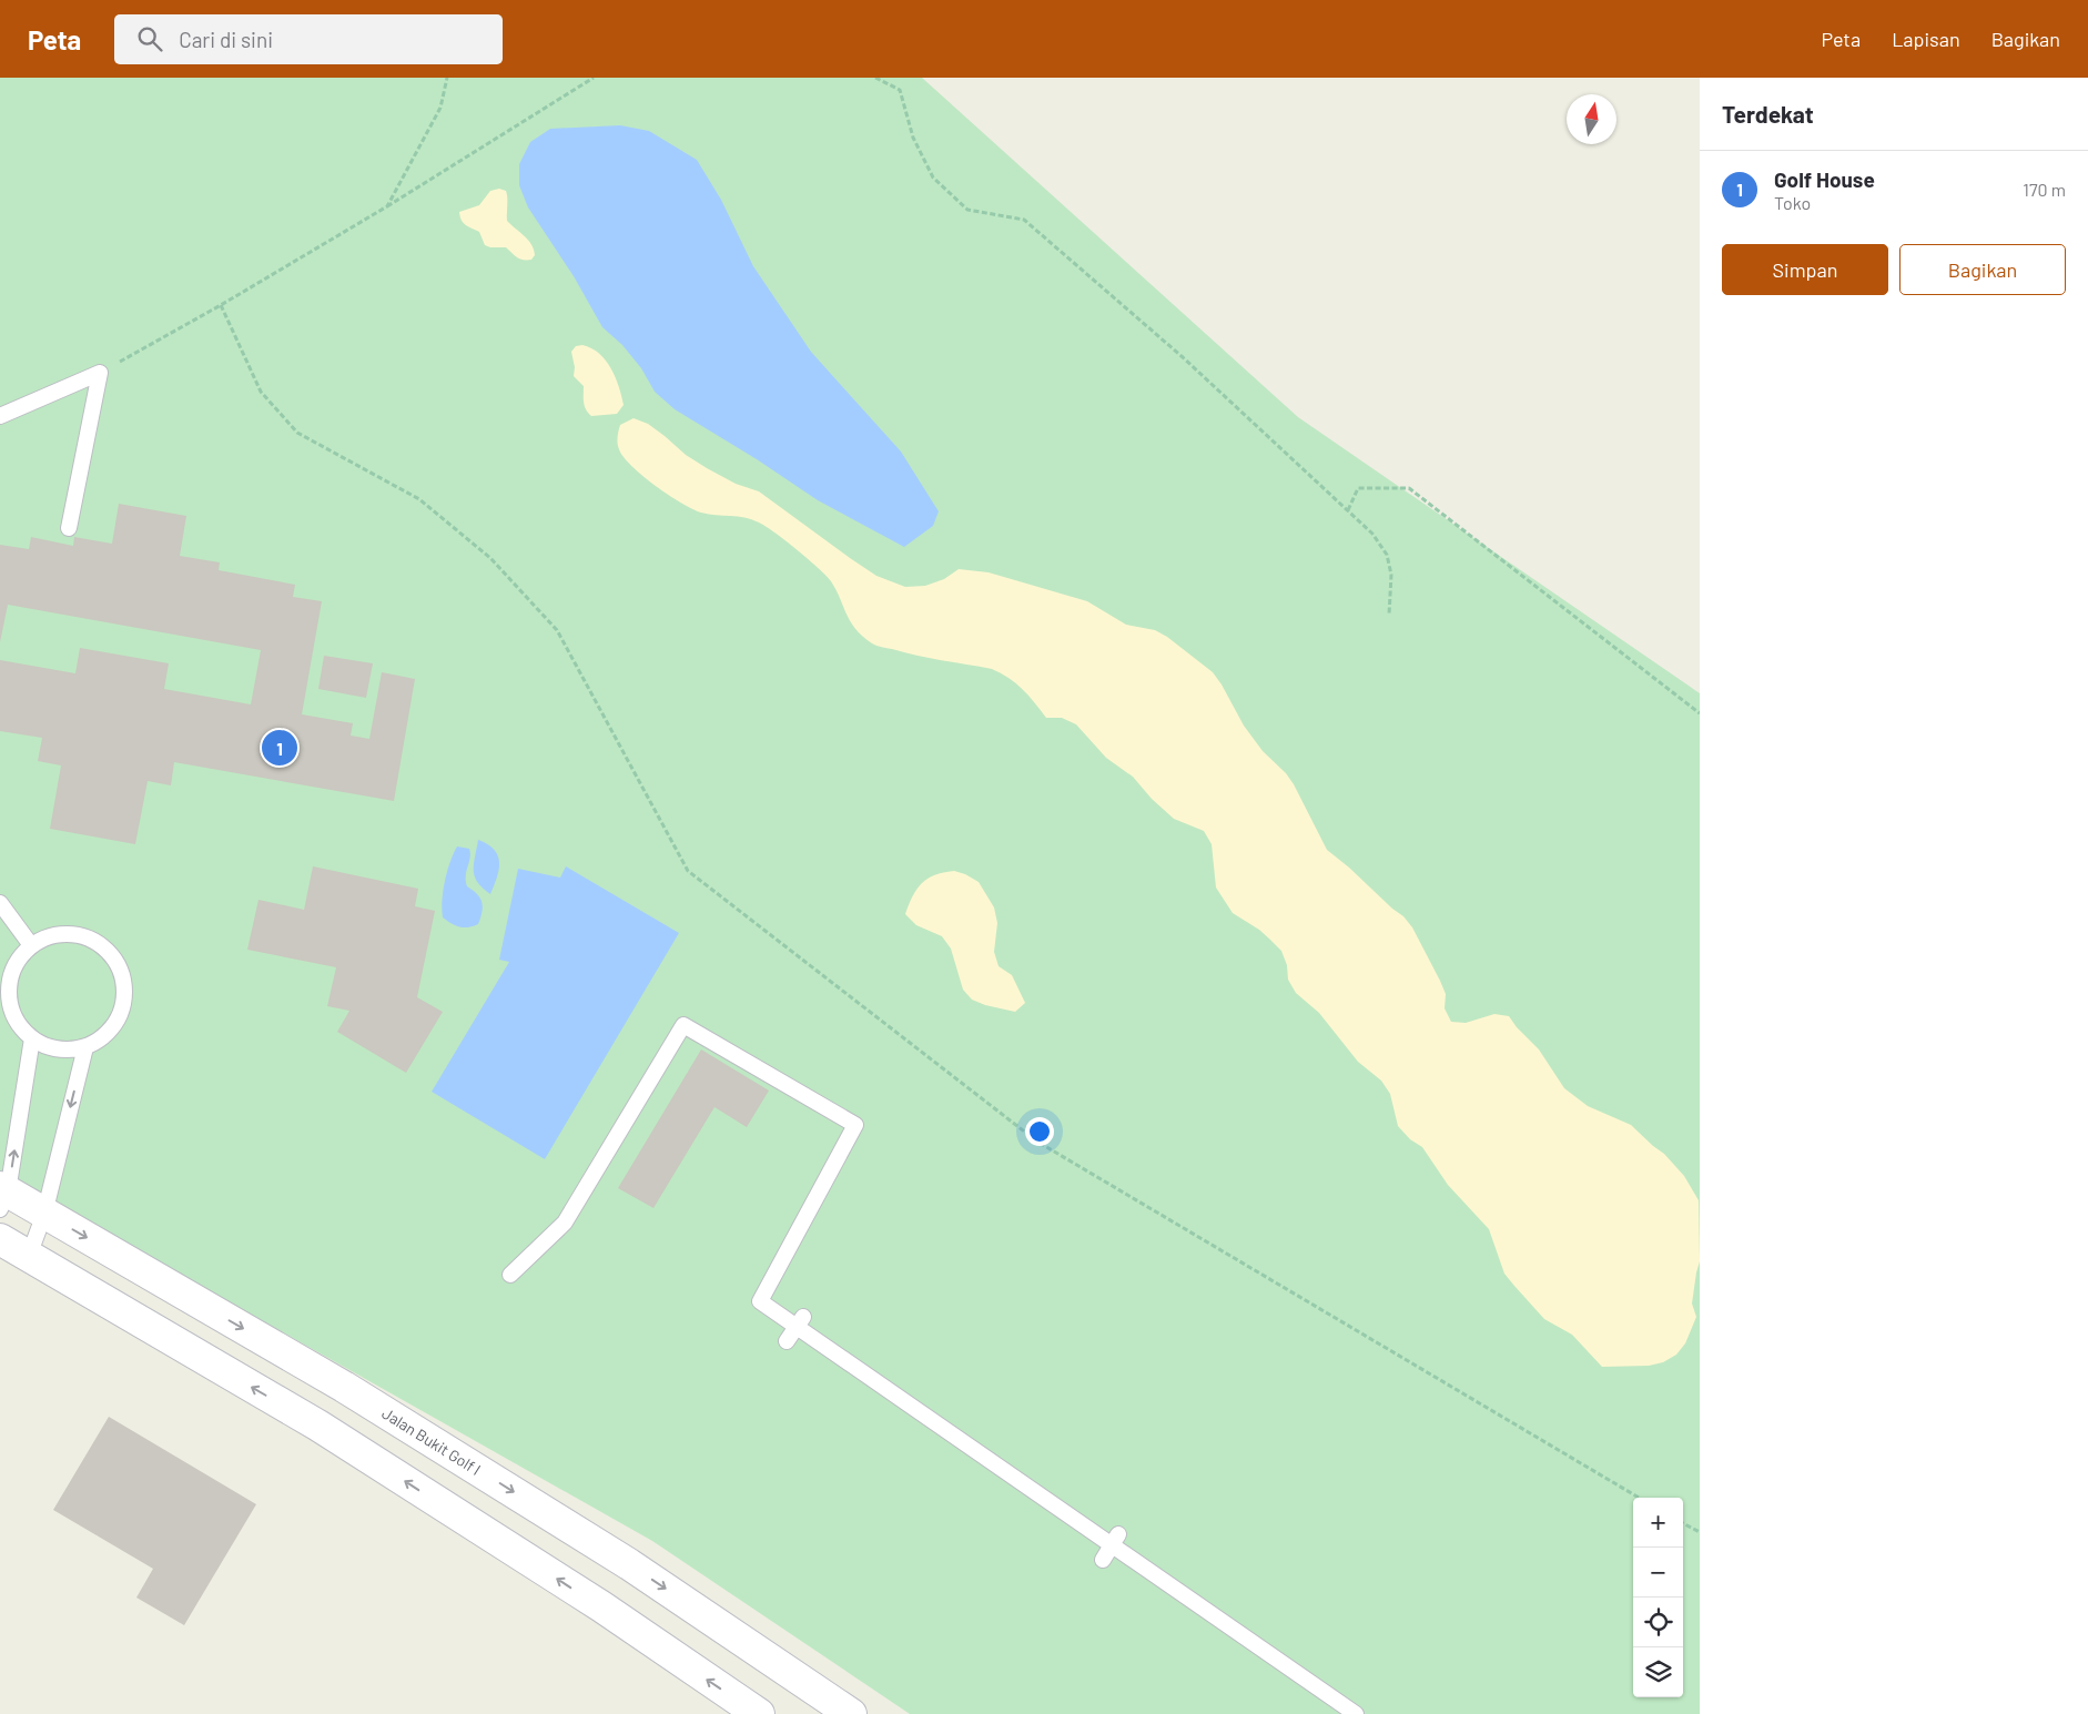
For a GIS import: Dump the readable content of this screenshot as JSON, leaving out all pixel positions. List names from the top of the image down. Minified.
{"streets":{"street":["Jalan Bukit Golf I"]},"north":"top","page":{"header":"Peta","search":"Cari di sini","nav":["Peta","Lapisan","Bagikan"],"heading":"Terdekat","list":[{"mark":"1","name":"Golf House","note":"Toko","value":"170 m"}],"buttons":["Simpan","Bagikan"],"pins":"1","map_buttons":["+","−"]}}
